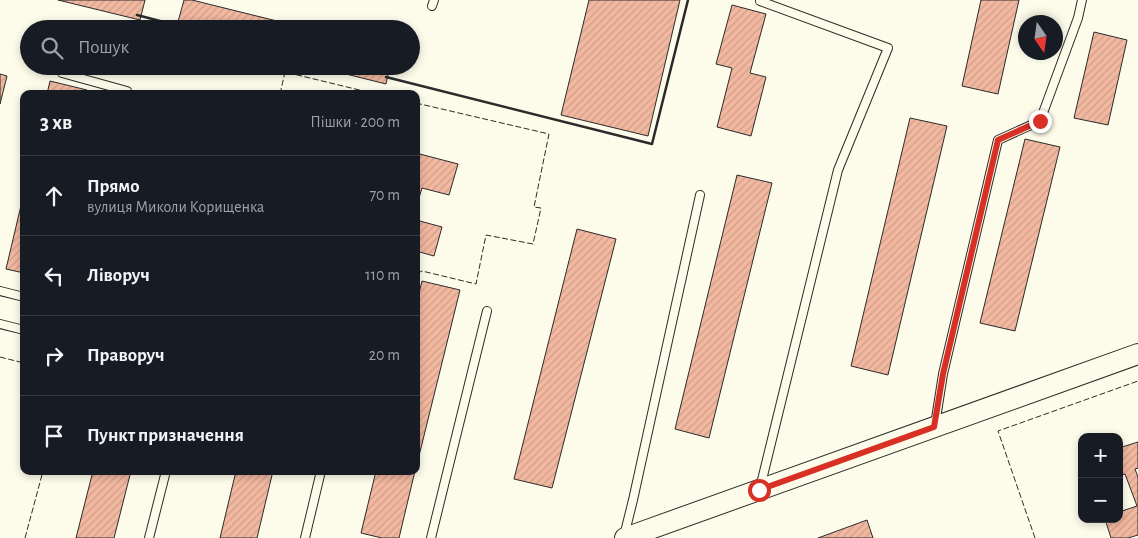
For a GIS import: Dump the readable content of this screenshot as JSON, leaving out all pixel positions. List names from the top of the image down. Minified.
{"north":"bottom","page":{"search":"Пошук","heading":["3 хв","Пішки · 200 m"],"list":[["Прямо","вулиця Миколи Корищенка","70 m"],["Ліворуч","110 m"],["Праворуч","20 m"],"Пункт призначення"],"map_buttons":["+","−"]}}
